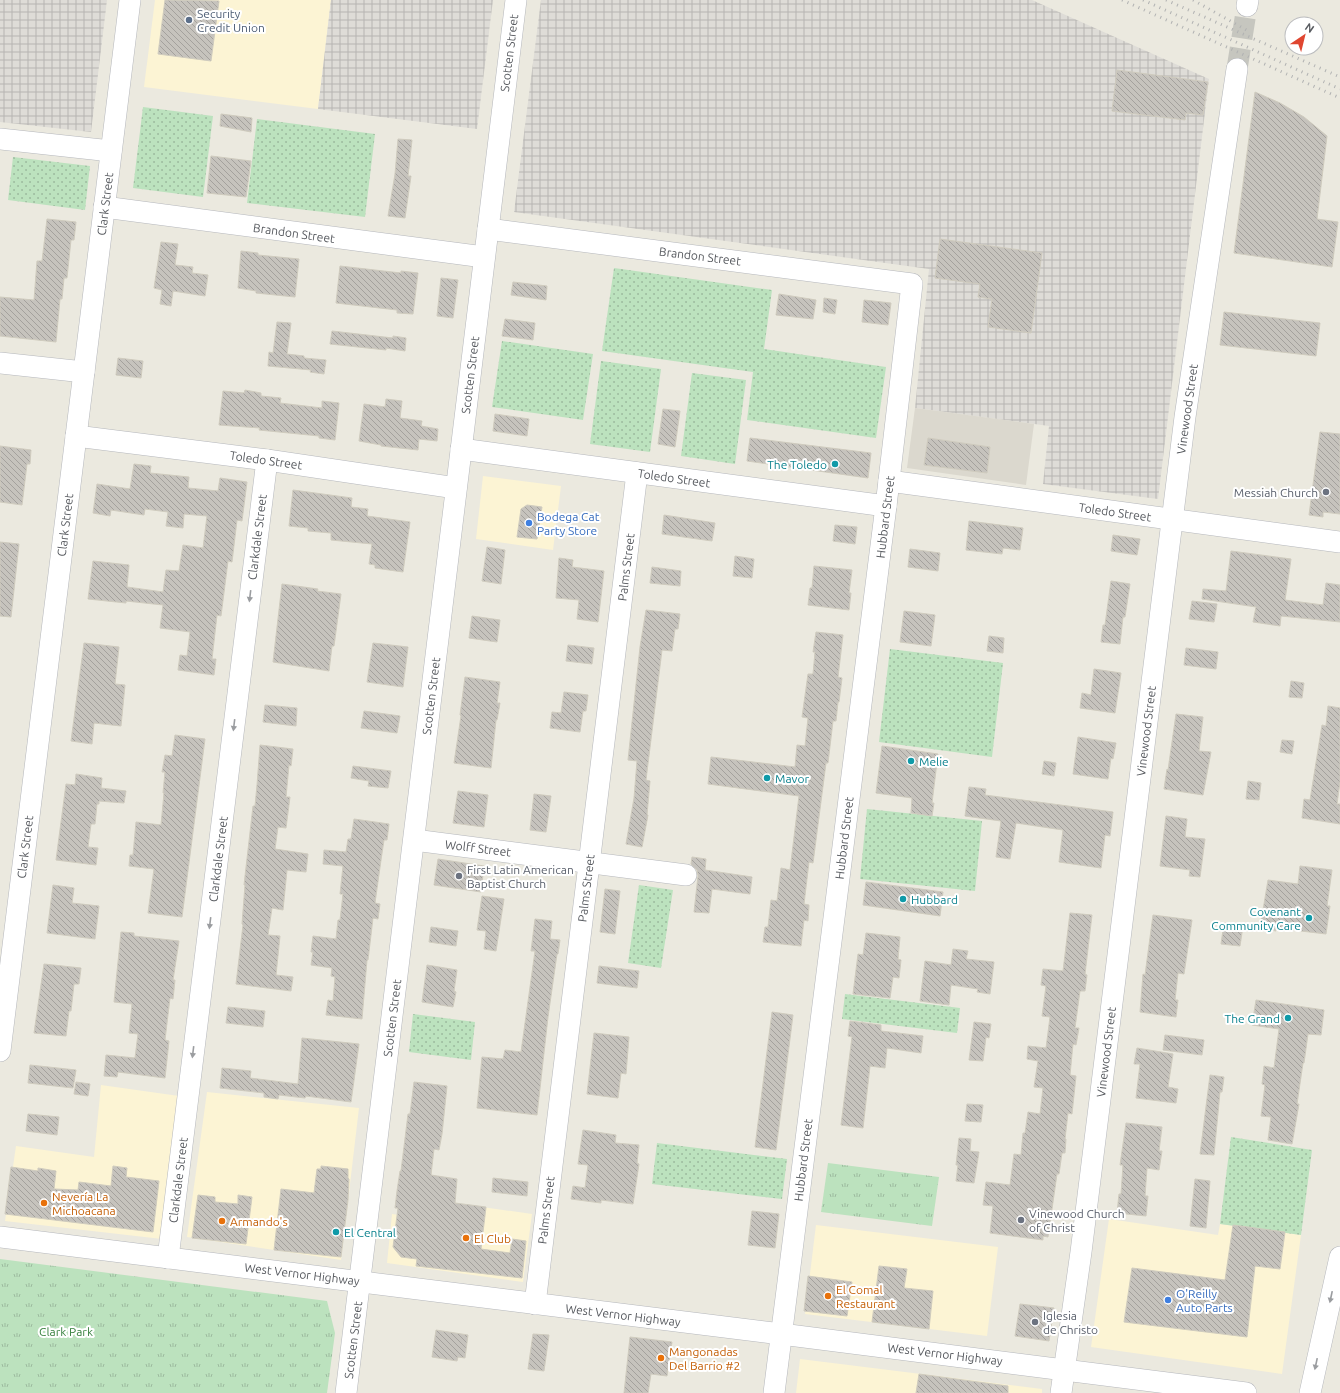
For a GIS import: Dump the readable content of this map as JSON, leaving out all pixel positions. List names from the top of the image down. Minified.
{"streets":{"street":["Scotten Street","Clark Street","Brandon Street","Vinewood Street","Toledo Street","Hubbard Street","Clarkdale Street","Palms Street","Wolff Street","West Vernor Highway"]},"crossings":[["Scotten Street","Brandon Street"],["Scotten Street","Toledo Street"],["Scotten Street","Wolff Street"],["Scotten Street","West Vernor Highway"],["Clark Street","Brandon Street"],["Clark Street","Toledo Street"],["Brandon Street","Hubbard Street"],["Vinewood Street","Toledo Street"],["Vinewood Street","West Vernor Highway"],["Toledo Street","Hubbard Street"],["Toledo Street","Clarkdale Street"],["Toledo Street","Palms Street"],["Hubbard Street","West Vernor Highway"],["Clarkdale Street","West Vernor Highway"],["Palms Street","Wolff Street"],["Palms Street","West Vernor Highway"]],"one_way":["Clarkdale Street"],"parks":["Clark Park"],"places":["Security Credit Union","The Toledo","Messiah Church","Bodega Cat Party Store","Melie","Mavor","First Latin American Baptist Church","Hubbard","Covenant Community Care","The Grand","Nevería La Michoacana","Vinewood Church of Christ","Armando's","El Central","El Club","El Comal Restaurant","O'Reilly Auto Parts","Iglesia de Christo","Mangonadas Del Barrio #2"],"north":"top right"}
